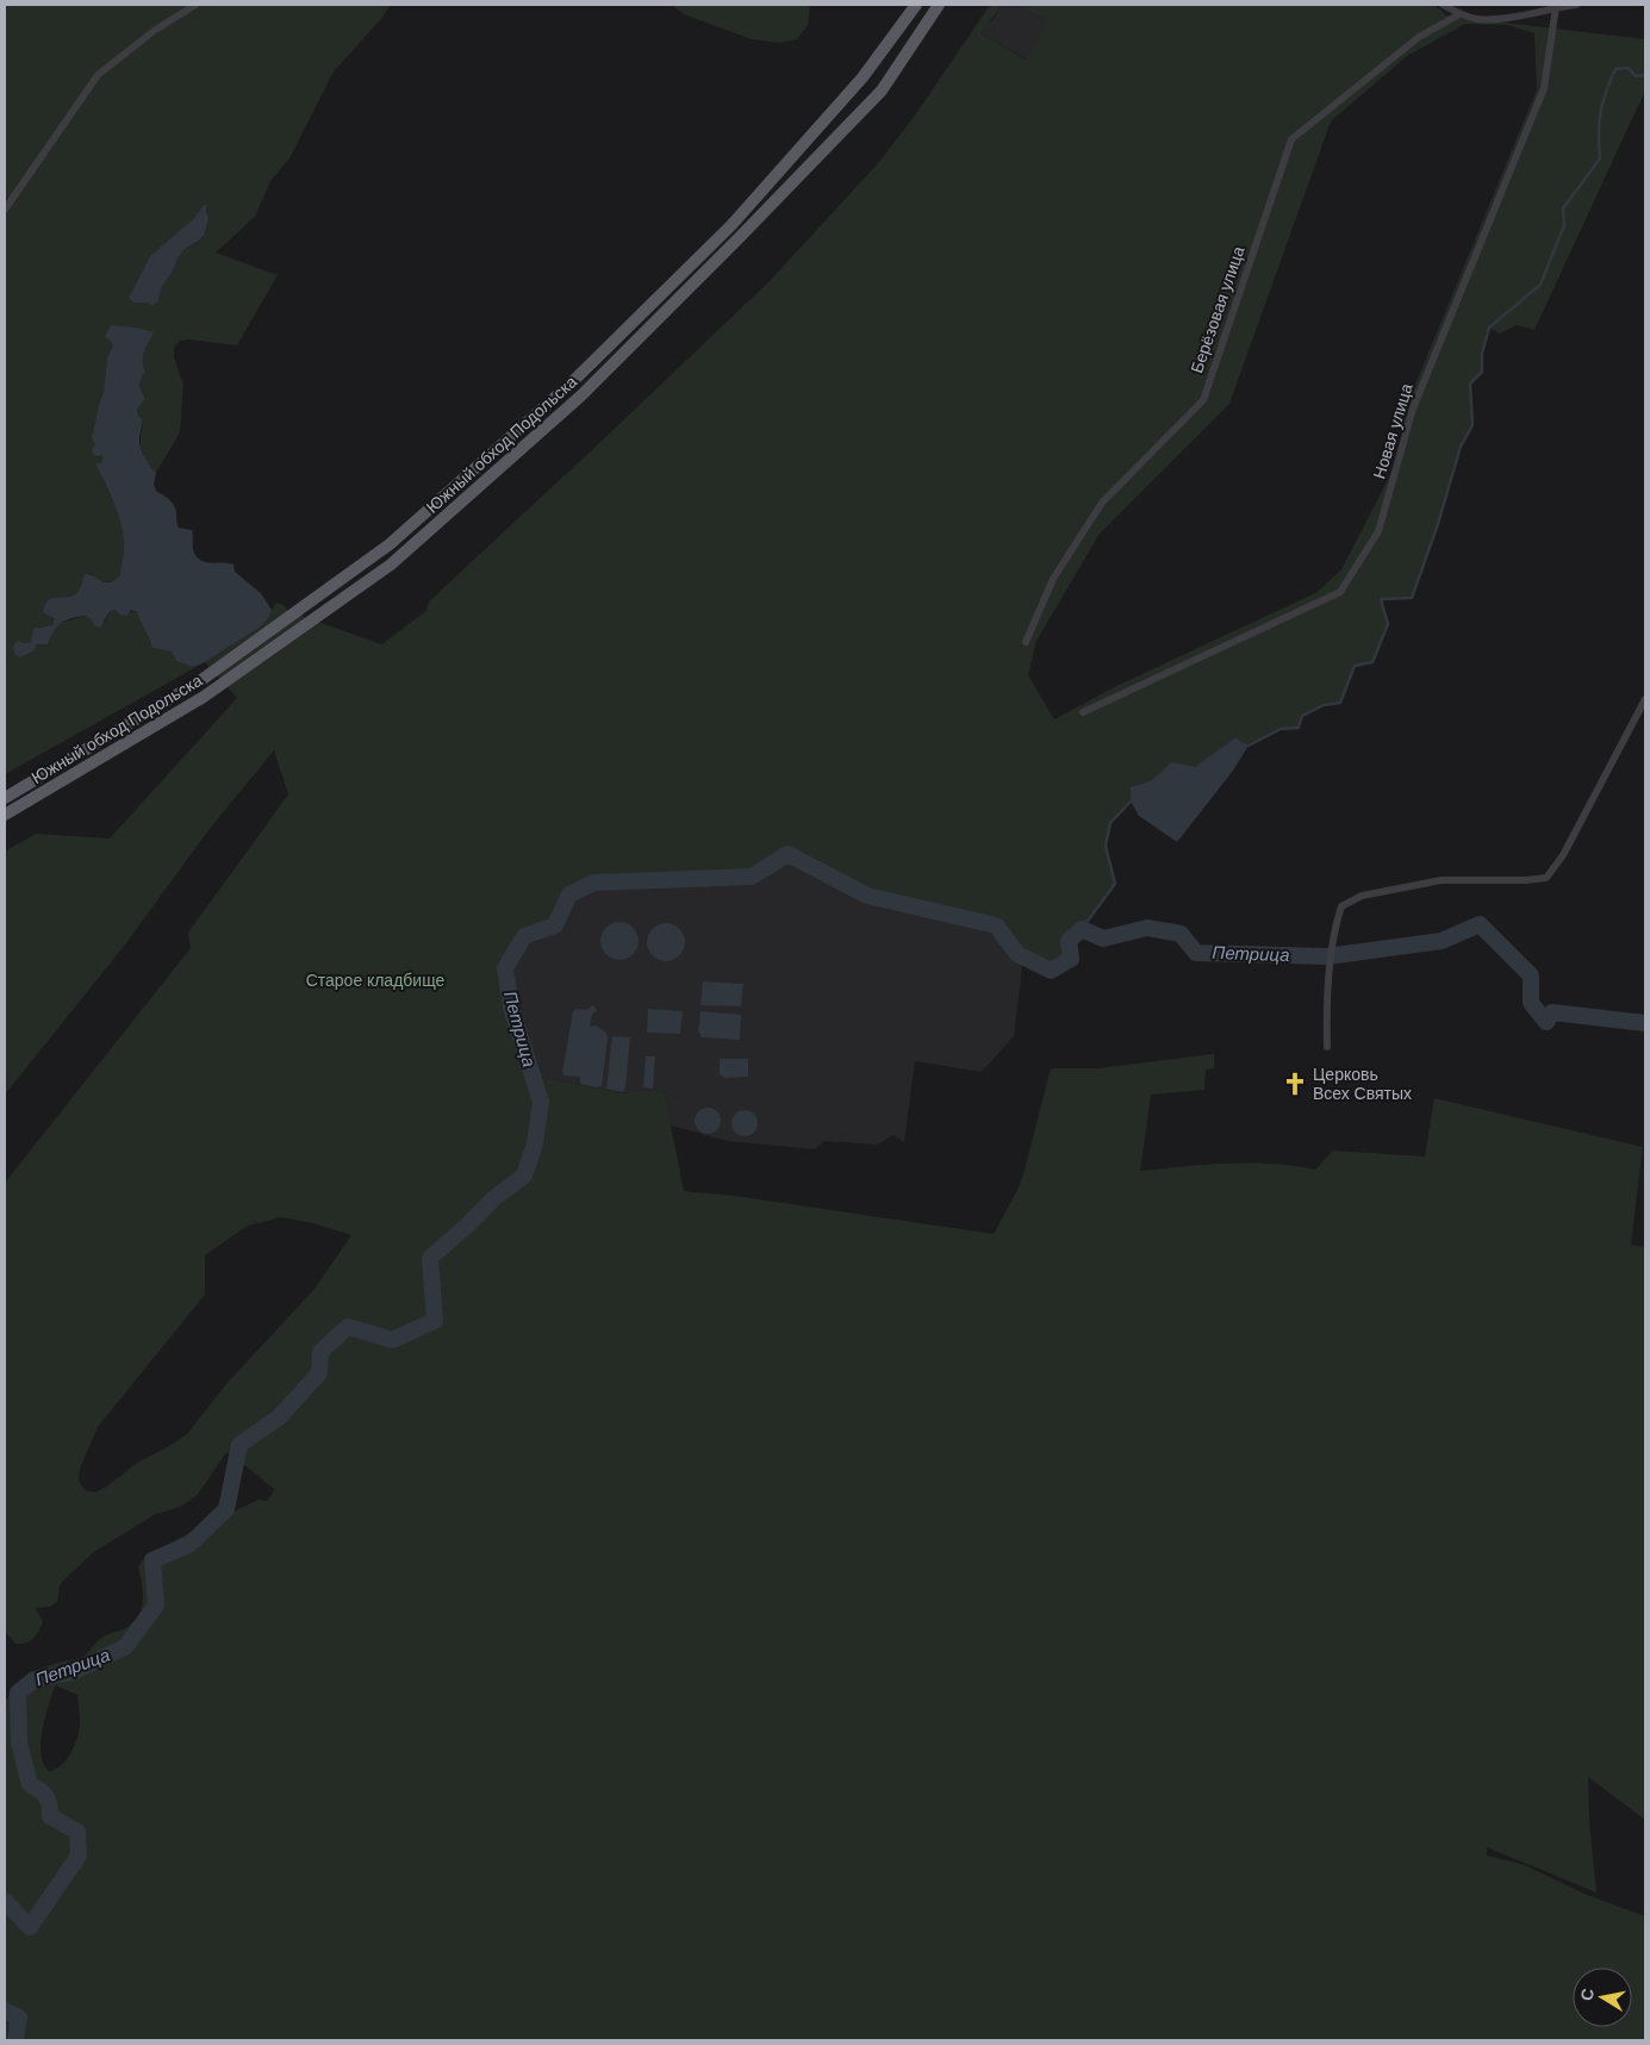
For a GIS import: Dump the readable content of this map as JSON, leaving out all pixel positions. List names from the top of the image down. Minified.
{"streets":{"main road":["Южный обход Подольска"],"street":["Берёзовая улица","Новая улица"]},"water":["Петрица"],"parks":["Старое кладбище"],"places":{"church":["Церковь Всех Святых"]},"north":"left"}
